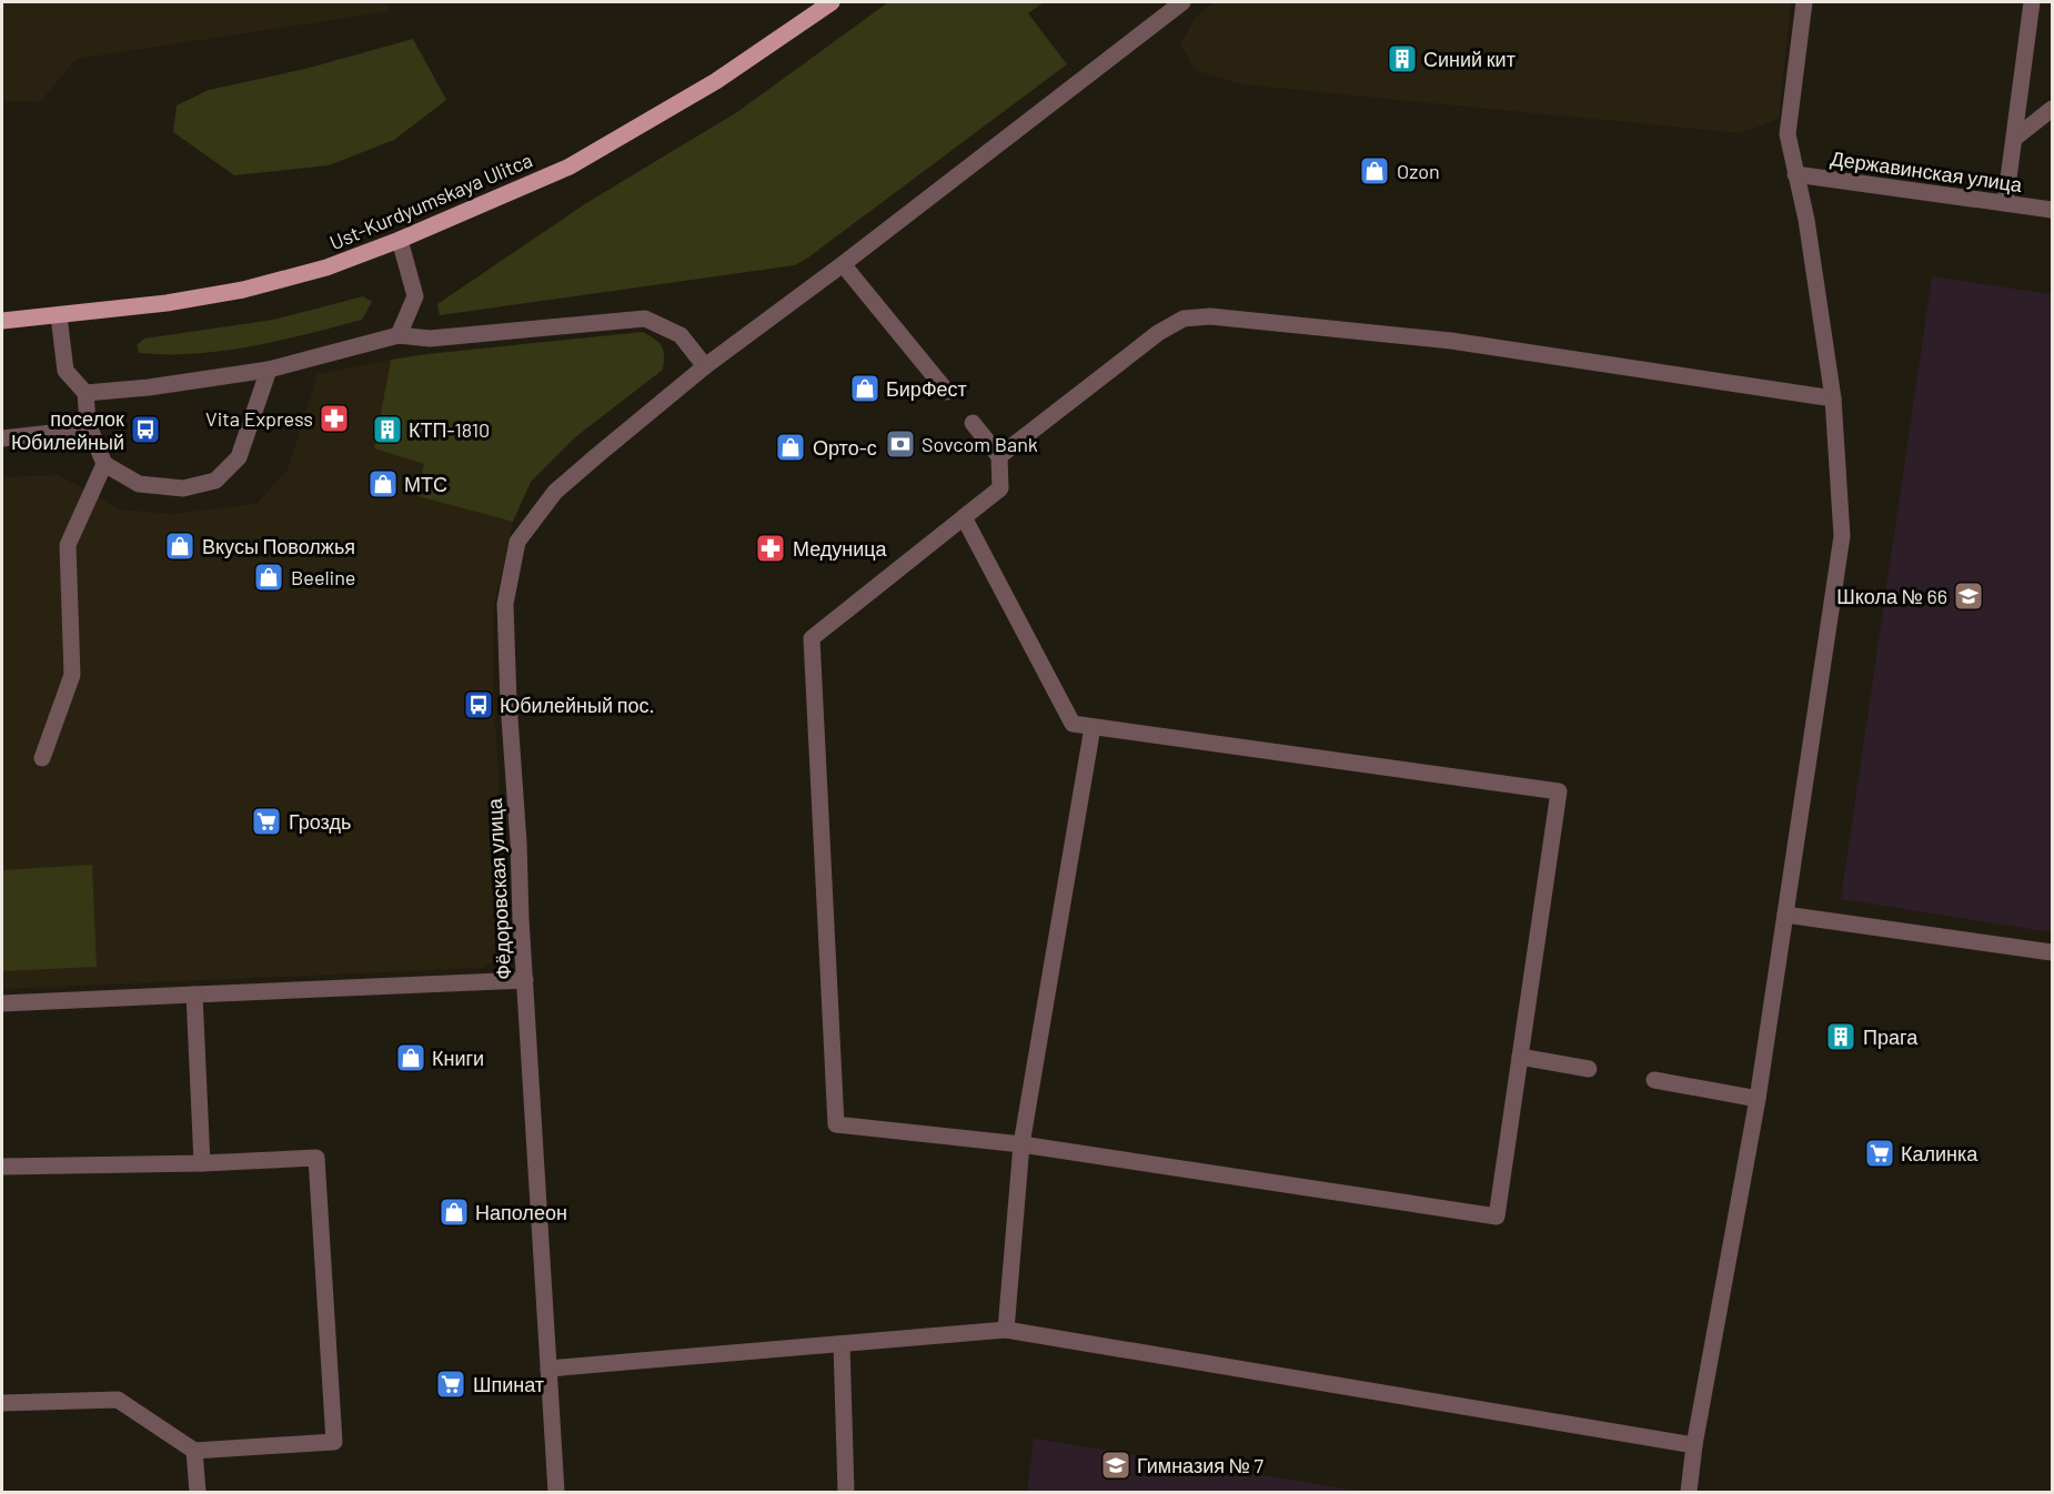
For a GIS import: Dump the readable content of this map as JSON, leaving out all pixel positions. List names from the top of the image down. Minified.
{"streets":{"main road":["Ust-Kurdyumskaya Ulitca"],"street":["Державинская улица","Фёдоровская улица"]},"places":{"building":["Синий кит","КТП-1810","Прага"],"shop":["Ozon","БирФест","Орто-с","МТС","Вкусы Поволжья","Beeline","Книги","Наполеон"],"pharmacy":["Vita Express","Медуница"],"bus stop":["поселок Юбилейный","Юбилейный пос."],"bank":["Sovcom Bank"],"school or university":["Школа № 66","Гимназия № 7"],"supermarket":["Гроздь","Калинка","Шпинат"]}}
